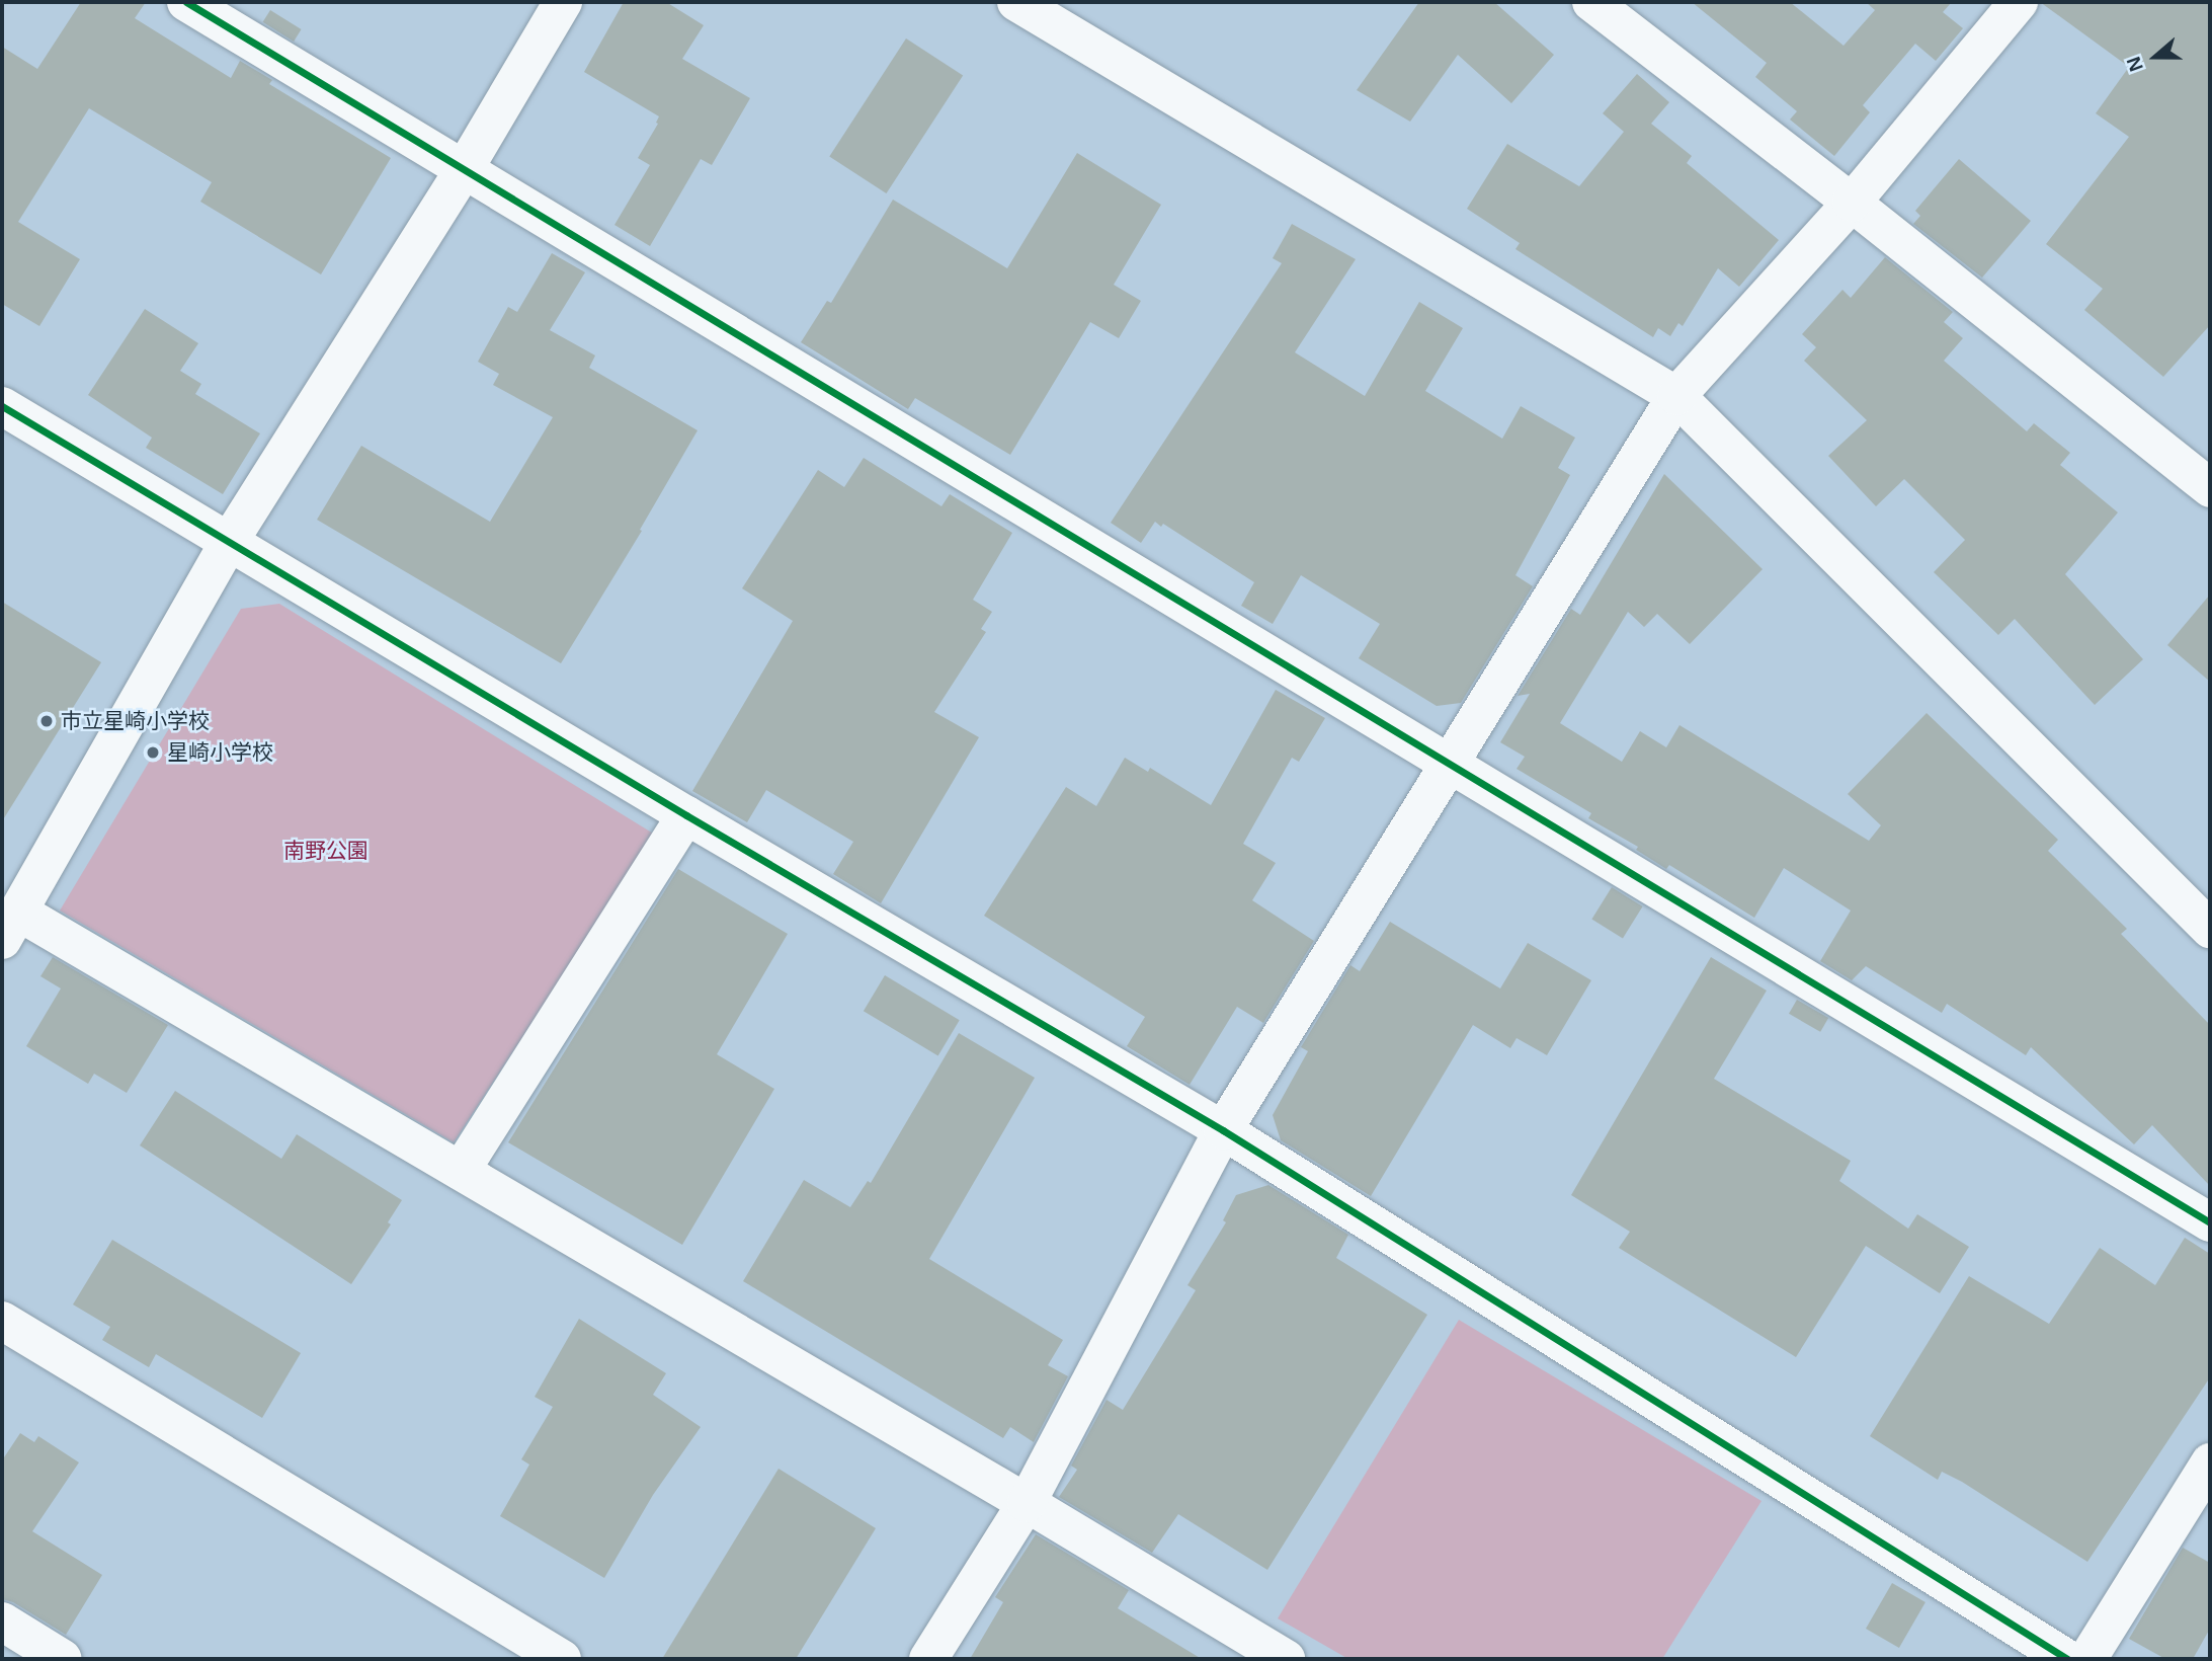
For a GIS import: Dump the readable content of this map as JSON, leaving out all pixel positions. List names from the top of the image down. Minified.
{"parks":["南野公園"],"places":["市立星崎小学校","星崎小学校"],"north":"left"}
